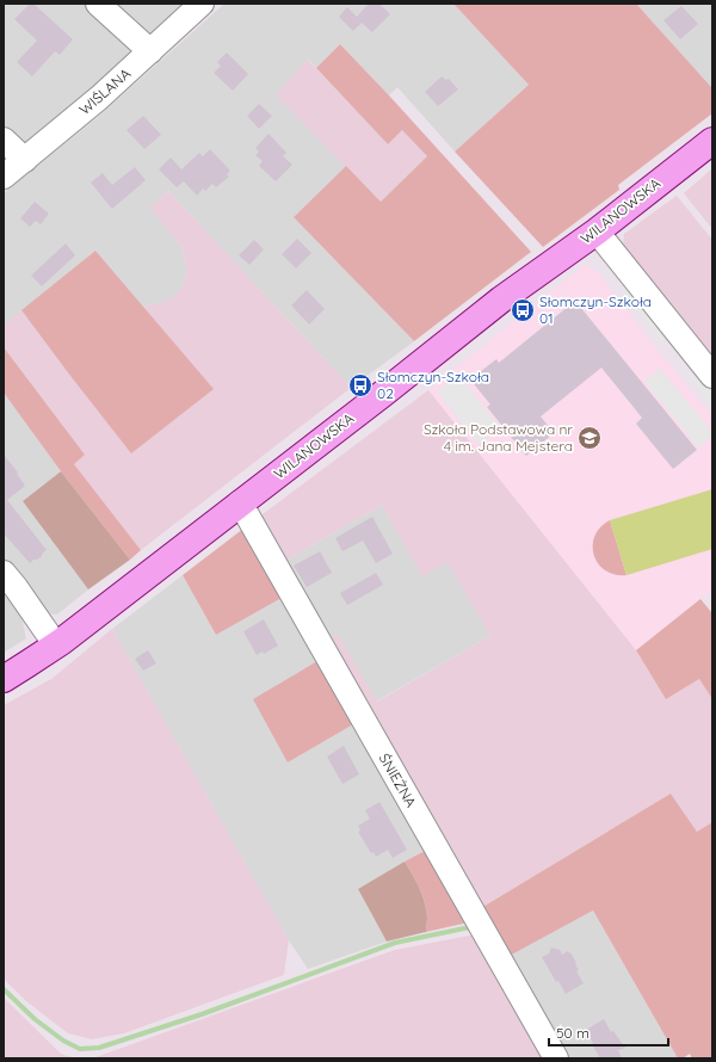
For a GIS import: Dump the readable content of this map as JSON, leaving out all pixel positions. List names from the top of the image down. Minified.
{"streets":{"main road":["WILANOWSKA"],"street":["WIŚLANA","ŚNIEŻNA"]},"crossings":[["WILANOWSKA","ŚNIEŻNA"]],"places":{"bus stop":["Słomczyn-Szkoła 01","Słomczyn-Szkoła 02"],"school or university":["Szkoła Podstawowa nr 4 im. Jana Mejstera"]},"scale_bar":"50 m"}
